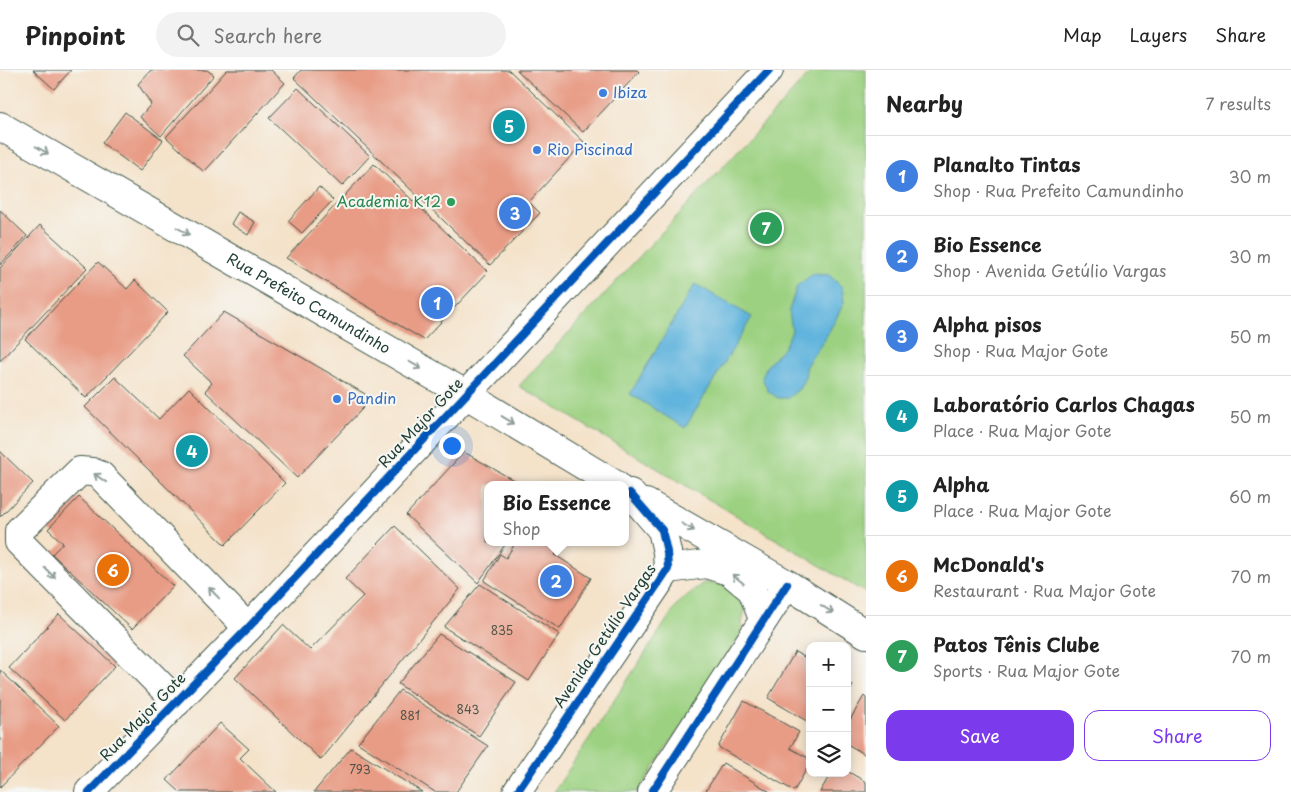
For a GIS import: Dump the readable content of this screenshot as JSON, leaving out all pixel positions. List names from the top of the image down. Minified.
{"streets":{"street":["Rua Prefeito Camundinho","Rua Major Gote","Avenida Getúlio Vargas"]},"crossings":[["Rua Prefeito Camundinho","Rua Major Gote"]],"one_way":["Rua Prefeito Camundinho"],"places":["Ibiza","Rio Piscinad","Academia K12","Pandin"],"house_numbers":["835","843","881","793"],"page":{"header":"Pinpoint","search":"Search here","nav":["Map","Layers","Share"],"heading":["Nearby","7 results"],"pins":["5","3","7","1","4","6","2"],"list":[{"mark":"1","name":"Planalto Tintas","note":"Shop · Rua Prefeito Camundinho","value":"30 m"},{"mark":"2","name":"Bio Essence","note":"Shop · Avenida Getúlio Vargas","value":"30 m"},{"mark":"3","name":"Alpha pisos","note":"Shop · Rua Major Gote","value":"50 m"},{"mark":"4","name":"Laboratório Carlos Chagas","note":"Place · Rua Major Gote","value":"50 m"},{"mark":"5","name":"Alpha","note":"Place · Rua Major Gote","value":"60 m"},{"mark":"6","name":"McDonald's","note":"Restaurant · Rua Major Gote","value":"70 m"},{"mark":"7","name":"Patos Tênis Clube","note":"Sports · Rua Major Gote","value":"70 m"}],"popup":["Bio Essence","Shop"],"map_buttons":["+","−"],"buttons":["Save","Share"]}}
